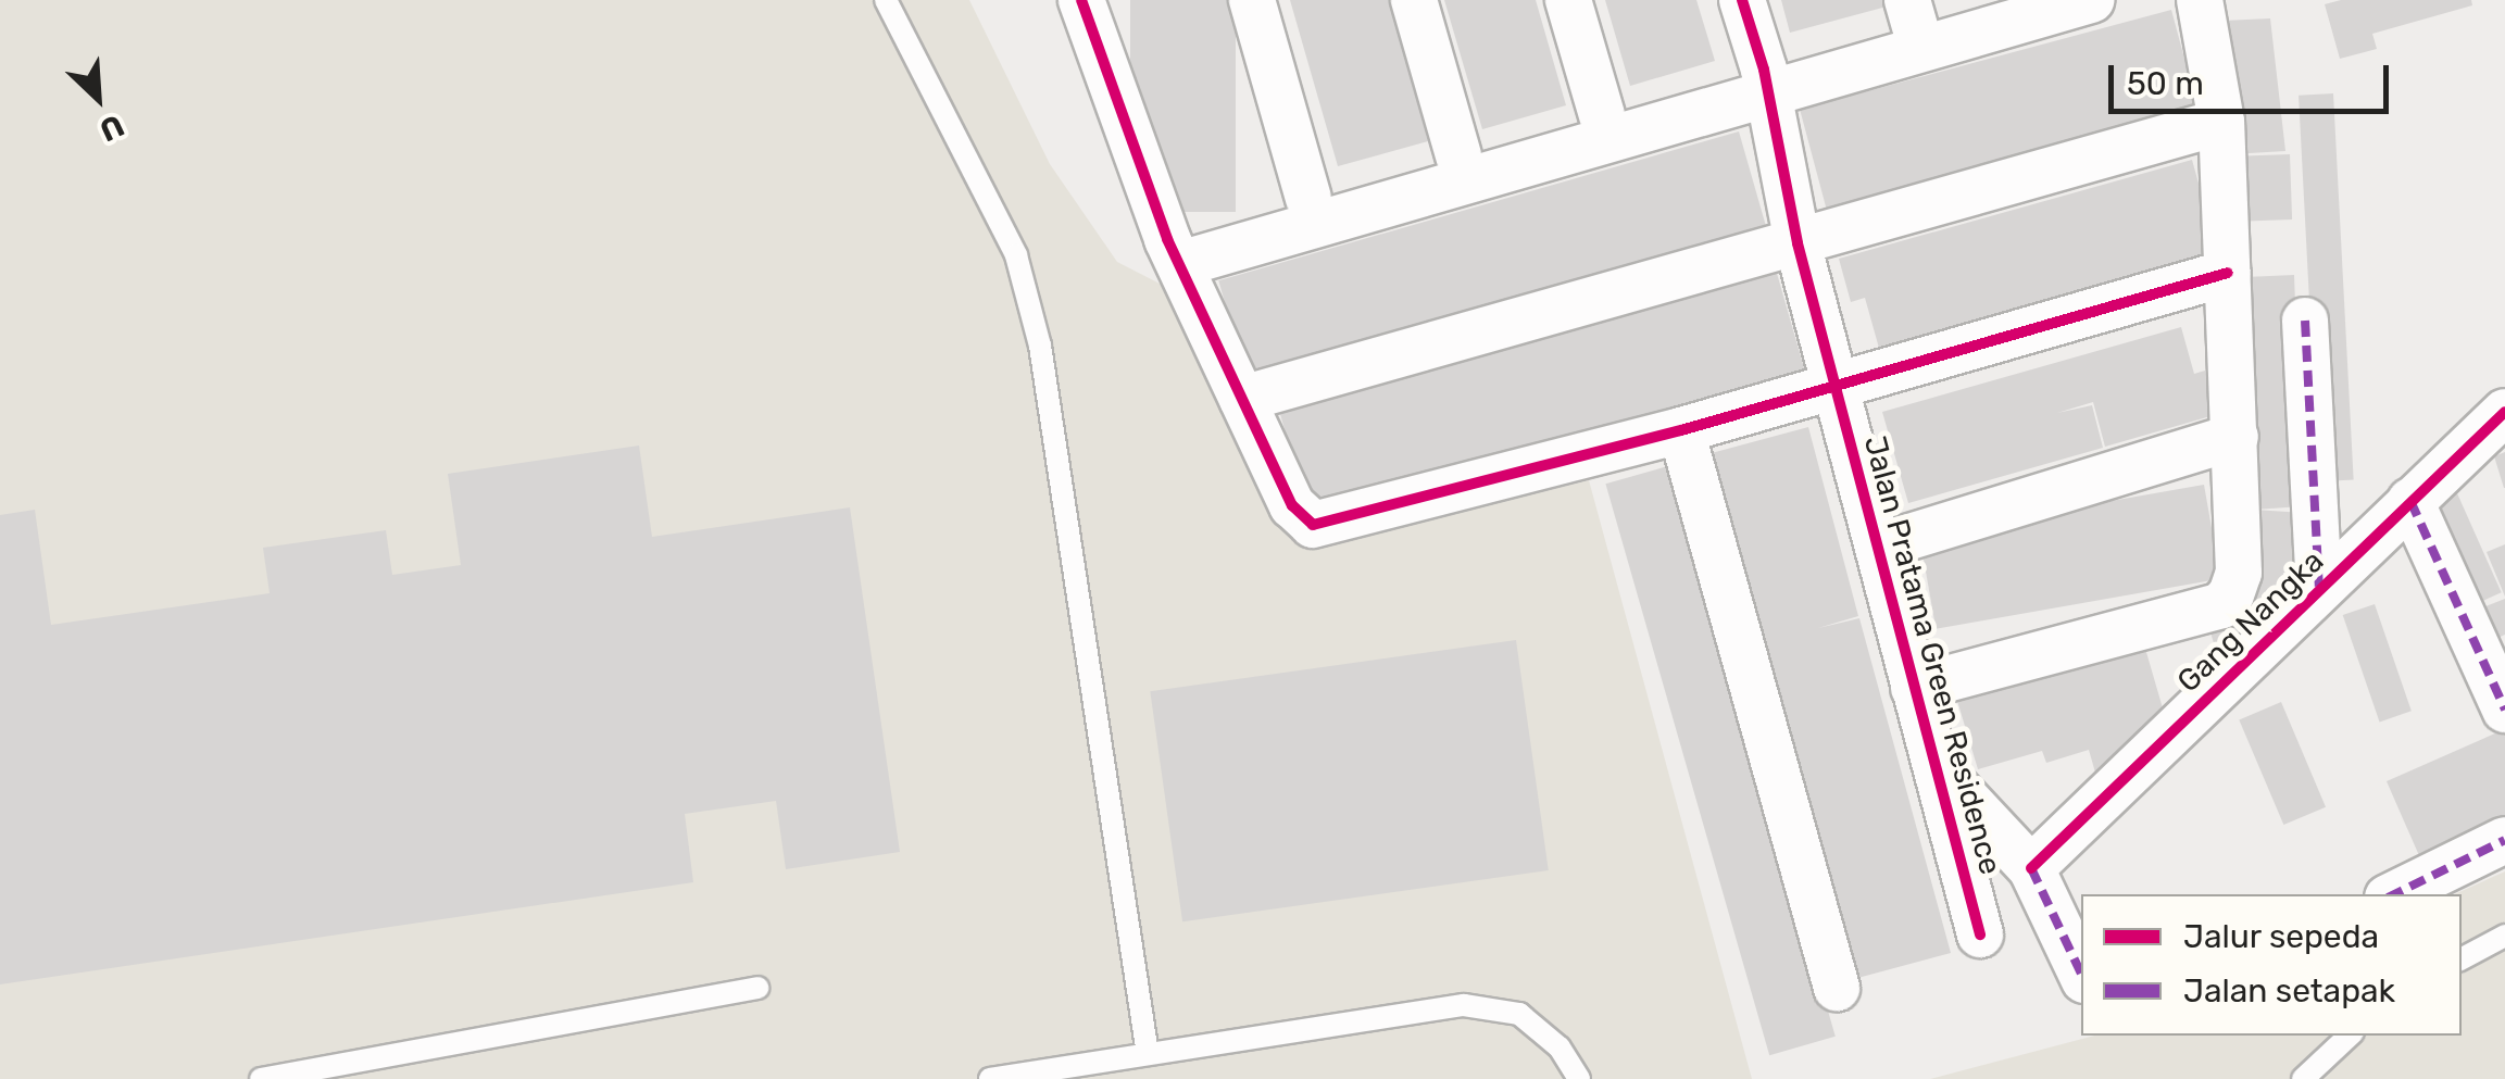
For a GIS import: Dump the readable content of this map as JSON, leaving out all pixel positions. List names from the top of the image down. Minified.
{"streets":{"street":["Gang Nangka","Jalan Pratama Green Residence"]},"legend":["Jalur sepeda","Jalan setapak"],"scale_bar":"50 m","north":"bottom right"}
